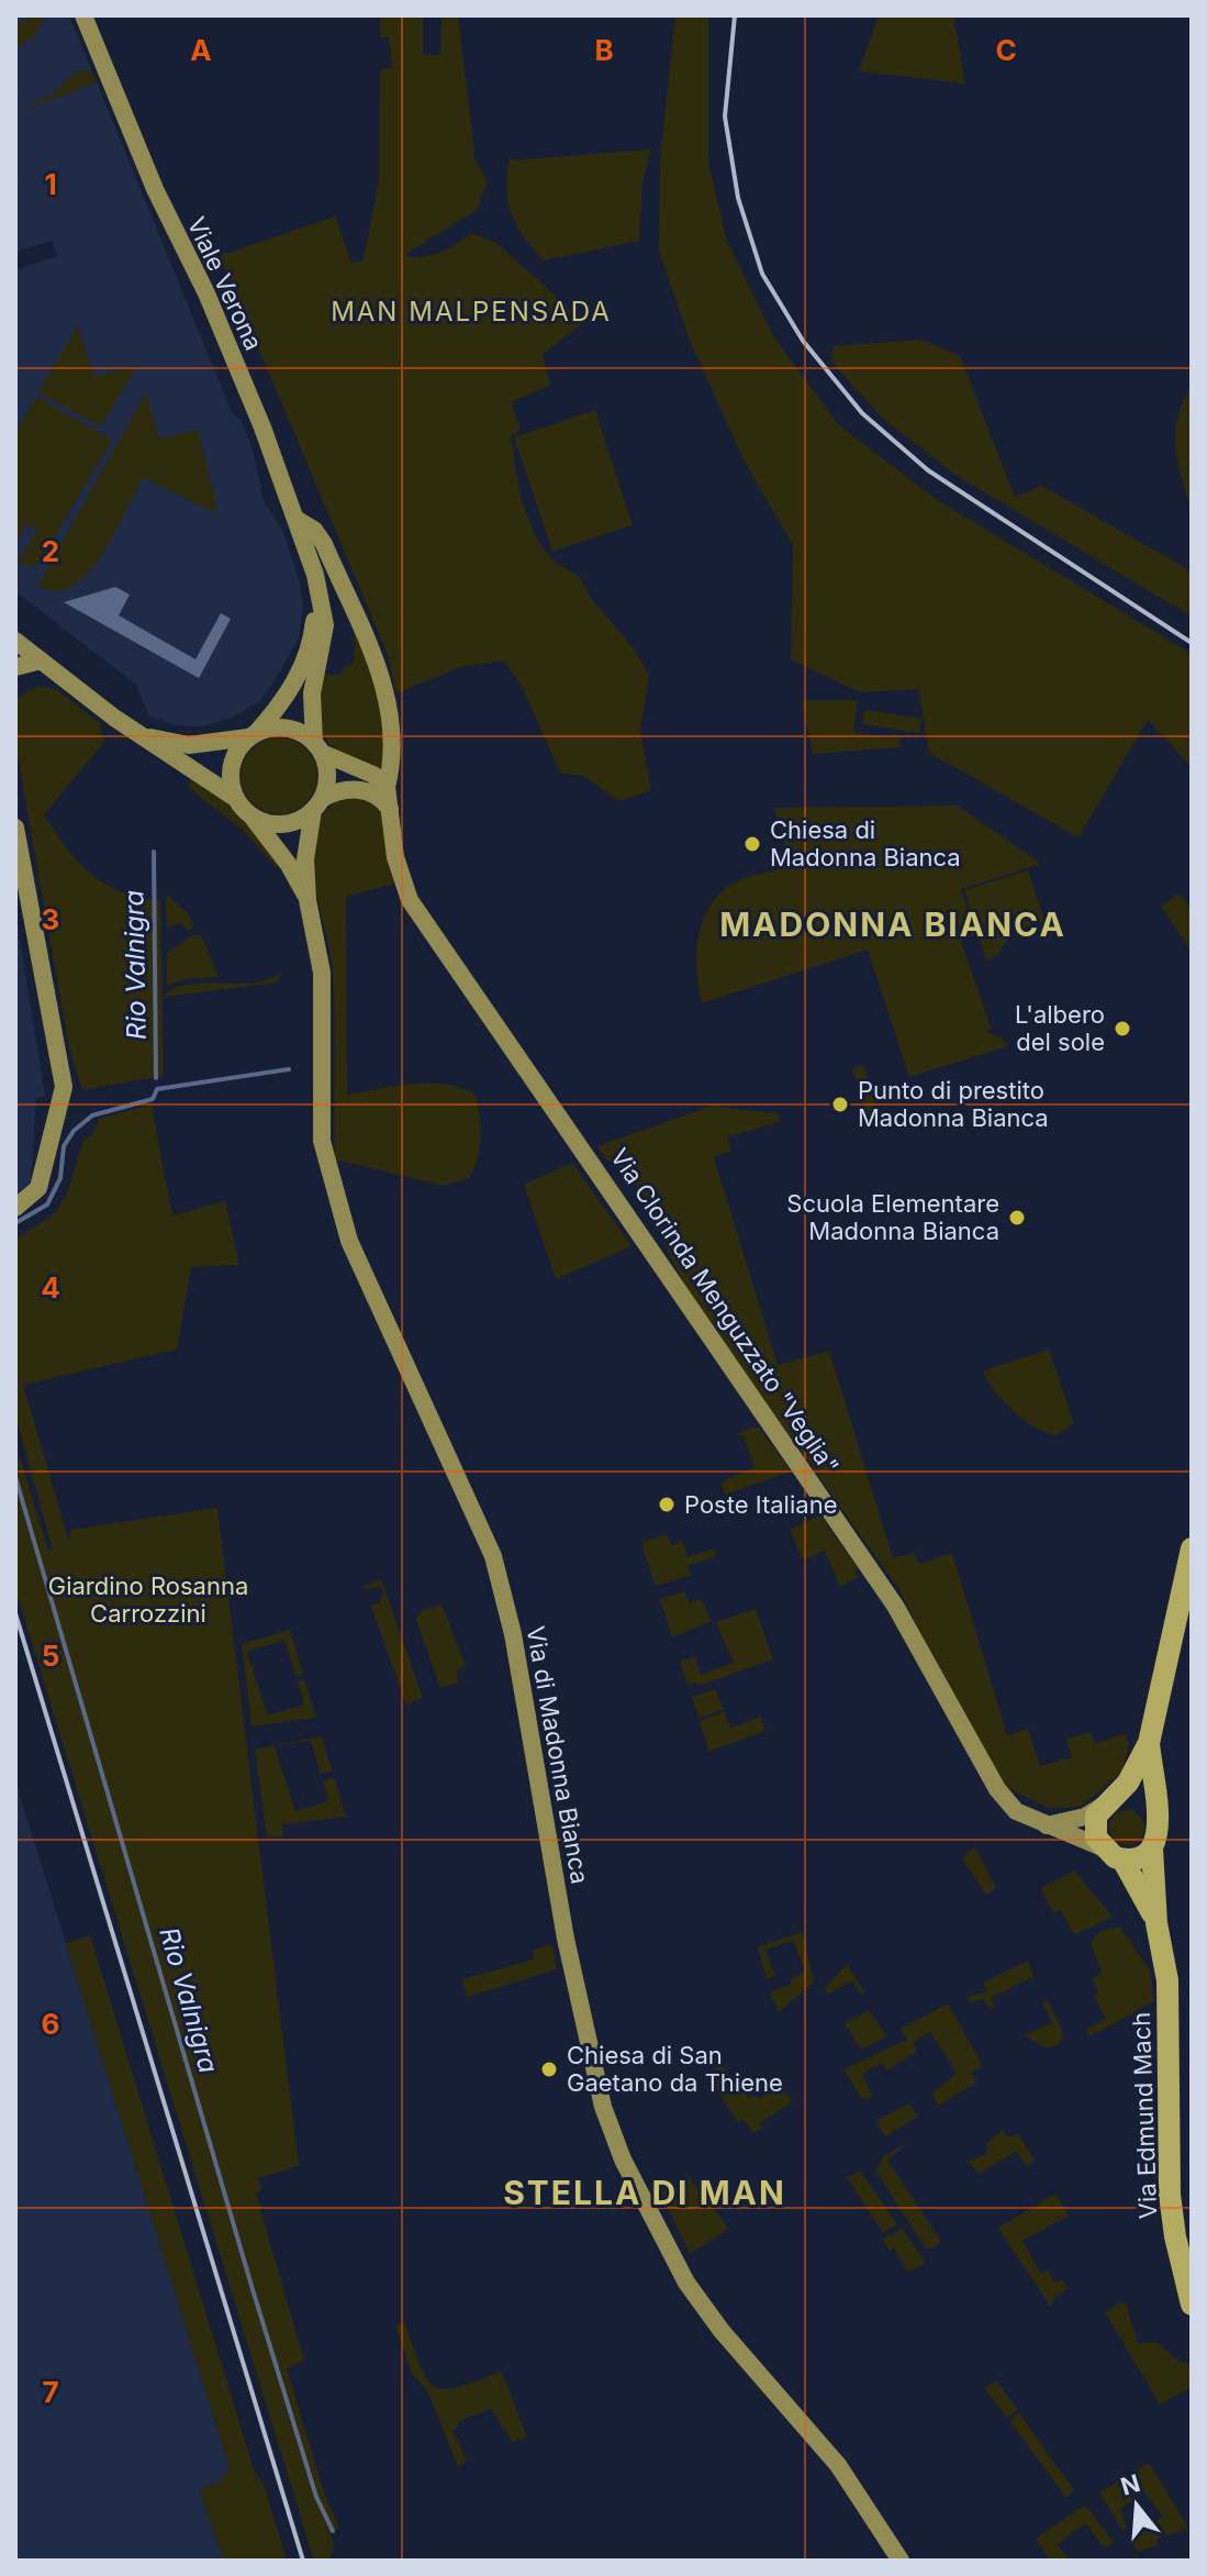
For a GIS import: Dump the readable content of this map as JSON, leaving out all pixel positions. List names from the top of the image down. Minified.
{"streets":{"main road":["Viale Verona","Via Clorinda Menguzzato \"Veglia\"","Via di Madonna Bianca","Via Edmund Mach"]},"crossings":[["Viale Verona","Via Clorinda Menguzzato \"Veglia\""],["Viale Verona","Via di Madonna Bianca"],["Via Clorinda Menguzzato \"Veglia\"","Via Edmund Mach"]],"districts":["MAN MALPENSADA","MADONNA BIANCA","STELLA DI MAN"],"water":["Rio Valnigra"],"parks":["Giardino Rosanna Carrozzini"],"places":["Chiesa di Madonna Bianca","L'albero del sole","Punto di prestito Madonna Bianca","Scuola Elementare Madonna Bianca","Poste Italiane","Chiesa di San Gaetano da Thiene"],"north":"top","grid":{"columns":["A","B","C"],"rows":["1","2","3","4","5","6","7"]}}
